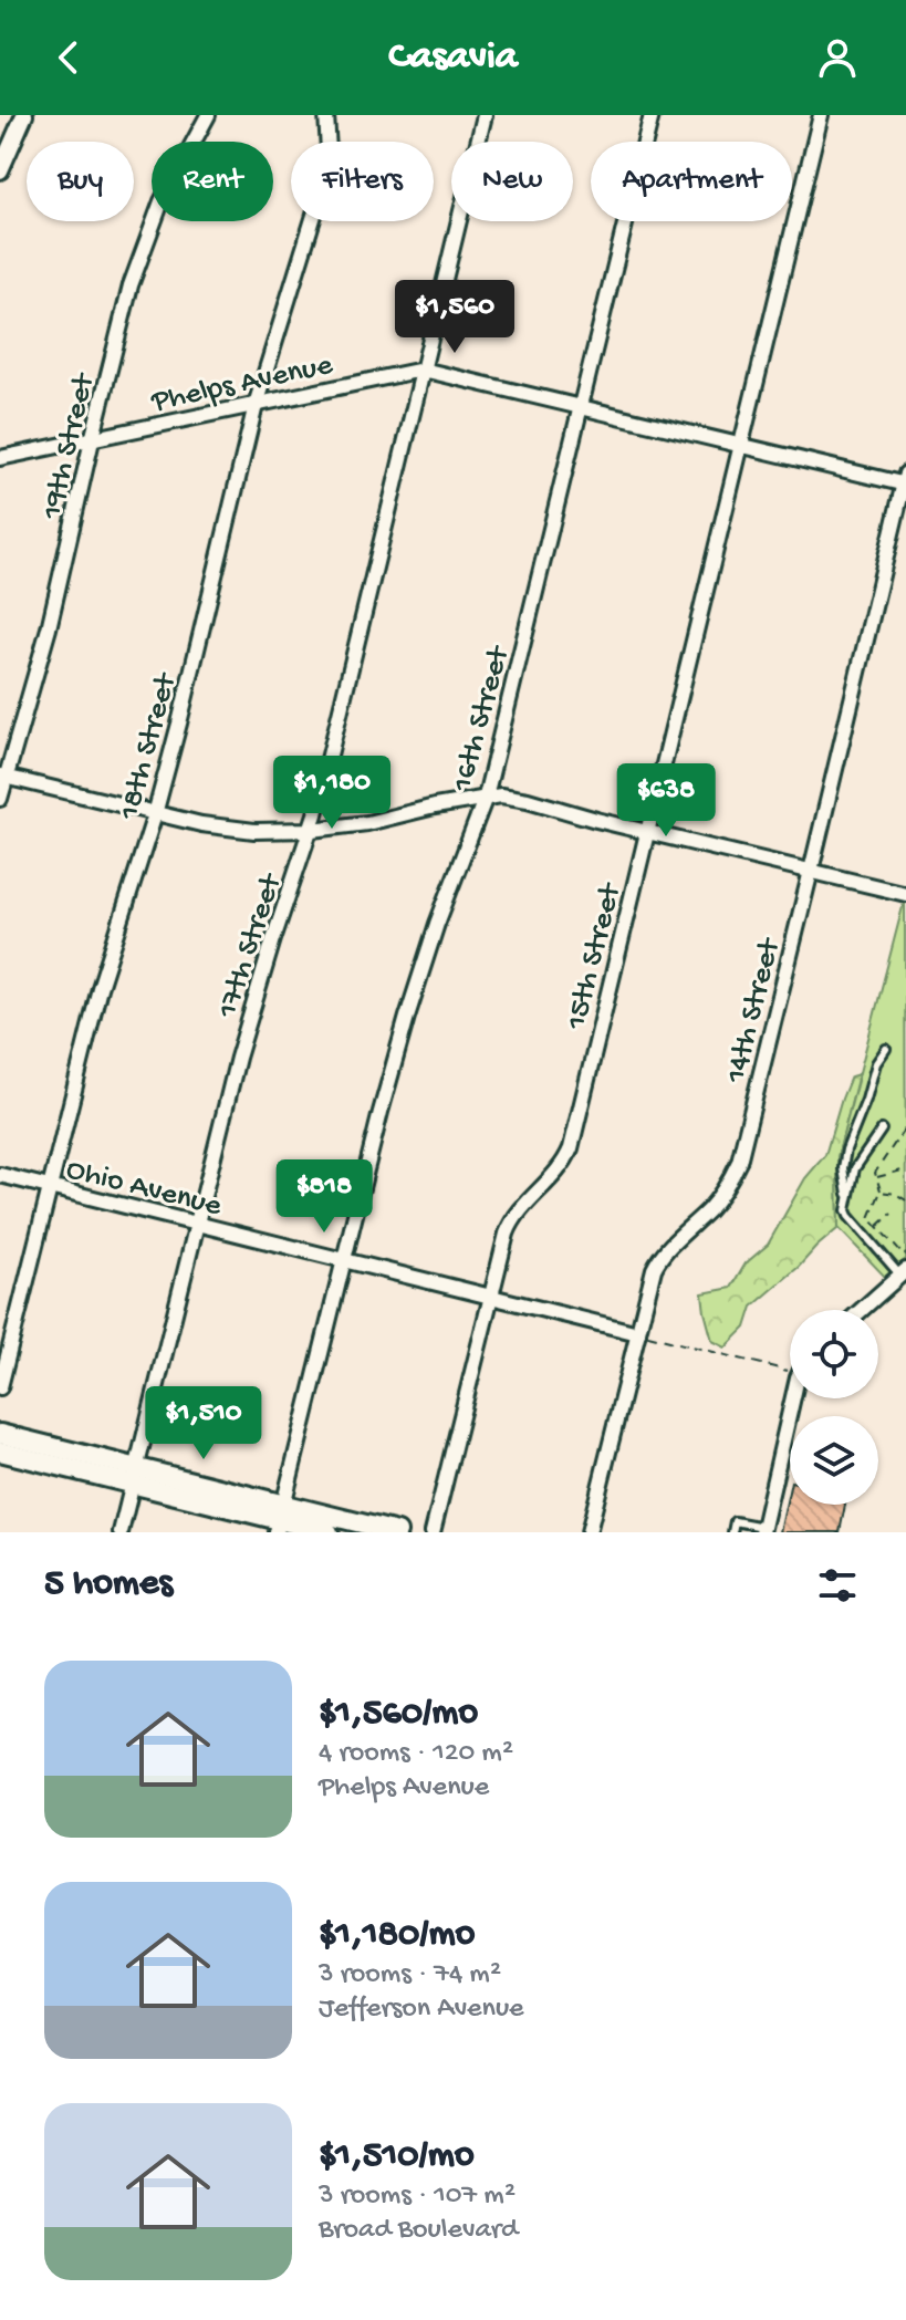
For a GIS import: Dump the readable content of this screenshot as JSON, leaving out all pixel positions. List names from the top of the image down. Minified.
{"streets":{"street":["Phelps Avenue","19th Street","16th Street","18th Street","17th Street","15th Street","14th Street","Ohio Avenue"]},"crossings":[["Phelps Avenue","19th Street"],["Phelps Avenue","16th Street"],["Phelps Avenue","18th Street"],["Phelps Avenue","17th Street"],["Phelps Avenue","15th Street"],["Phelps Avenue","14th Street"],["16th Street","Ohio Avenue"],["18th Street","Ohio Avenue"],["17th Street","Ohio Avenue"],["15th Street","Ohio Avenue"],["14th Street","Ohio Avenue"]],"page":{"header":"Casavia","chip":["Buy","Rent","Filters","New","Apartment"],"price":["$1,560","$1,180","$638","$818","$1,510"],"heading":"5 homes","list":[{"name":"$1,560/mo","note":"4 rooms · 120 m² · Phelps Avenue"},{"name":"$1,180/mo","note":"3 rooms · 74 m² · Jefferson Avenue"},{"name":"$1,510/mo","note":"3 rooms · 107 m² · Broad Boulevard"}]}}
